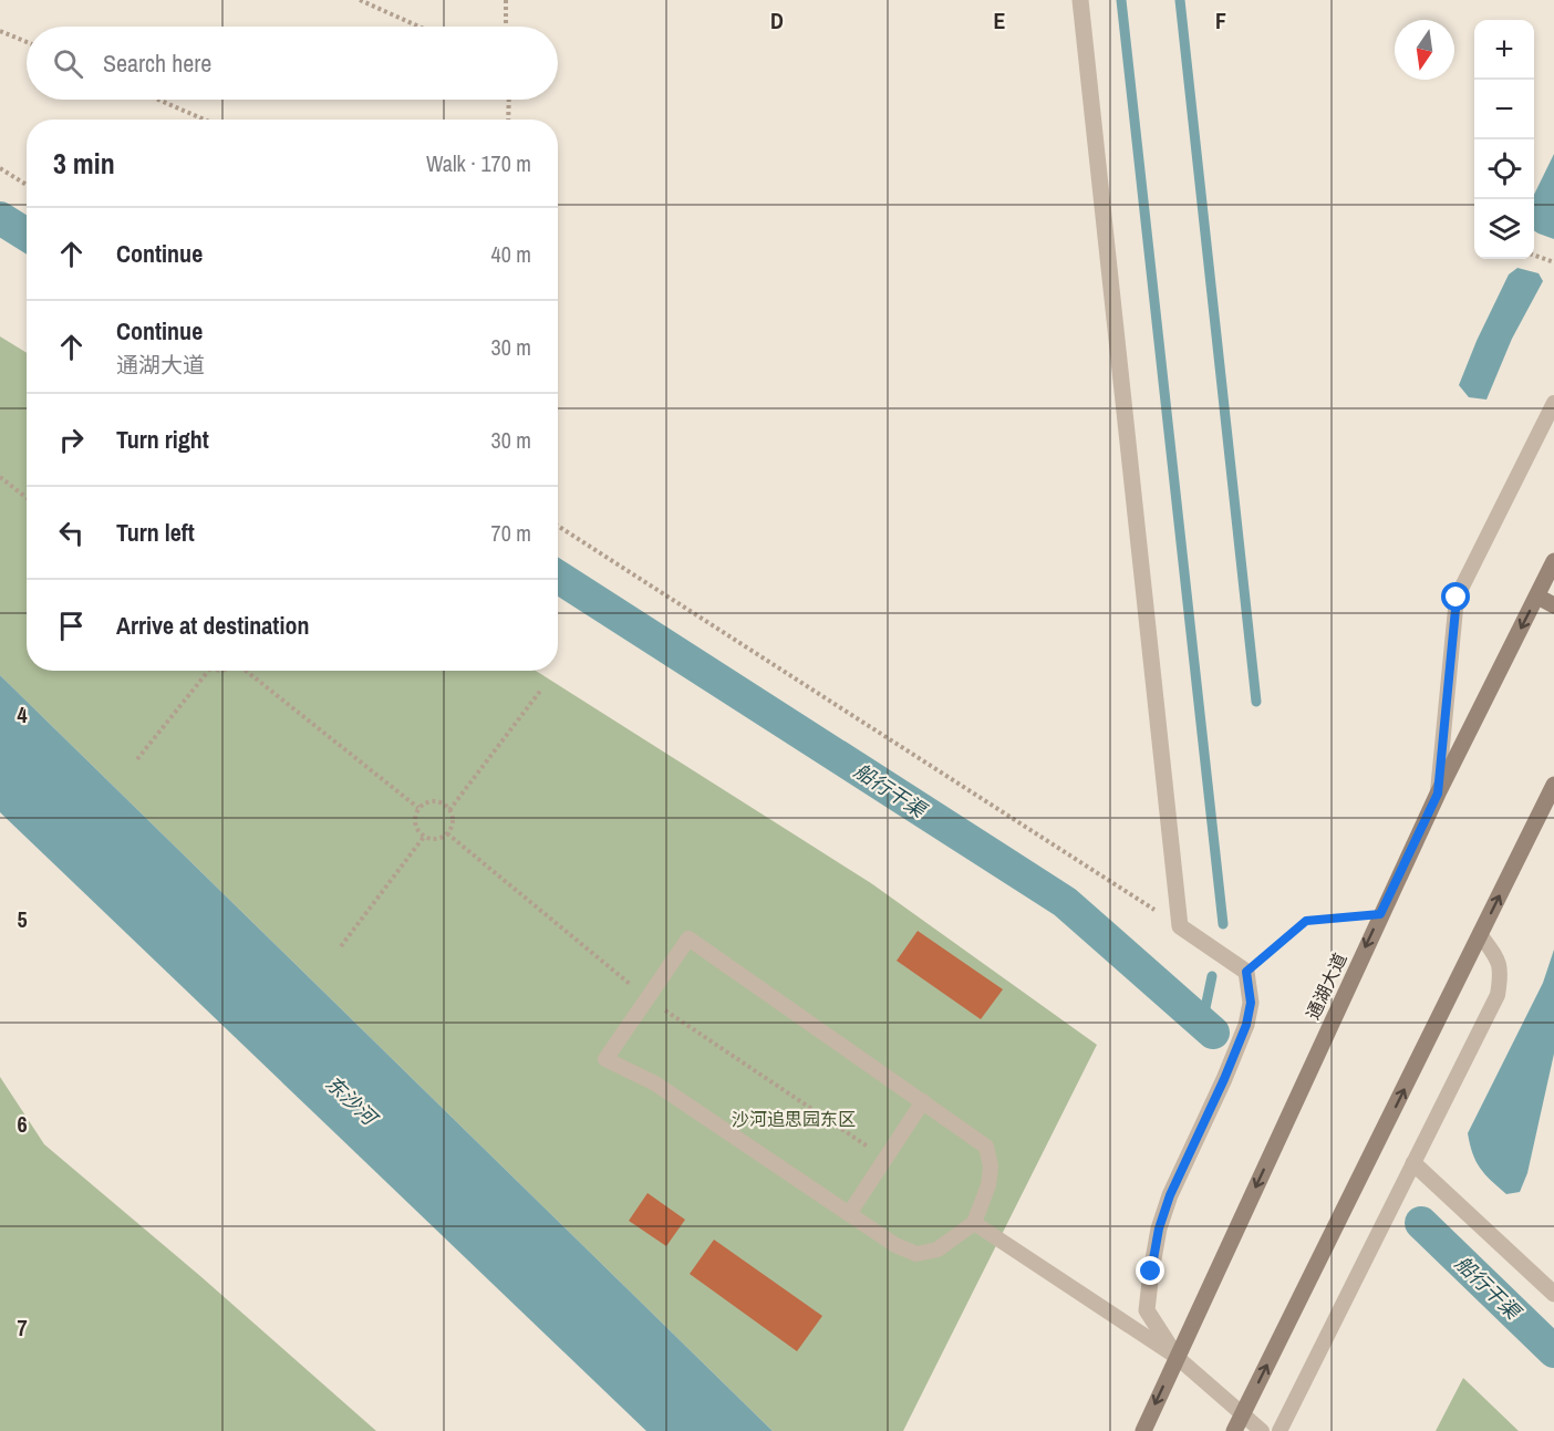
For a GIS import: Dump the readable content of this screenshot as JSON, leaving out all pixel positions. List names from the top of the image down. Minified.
{"streets":{"street":["通湖大道"]},"water":["船行干渠","东沙河"],"parks":["沙河追思园东区"],"north":"bottom","page":{"map_buttons":["+","−"],"search":"Search here","heading":["3 min","Walk · 170 m"],"list":[["Continue","40 m"],["Continue","通湖大道","30 m"],["Turn right","30 m"],["Turn left","70 m"],"Arrive at destination"]},"grid":{"columns":["D","E","F"],"rows":["4","5","6","7"]}}
